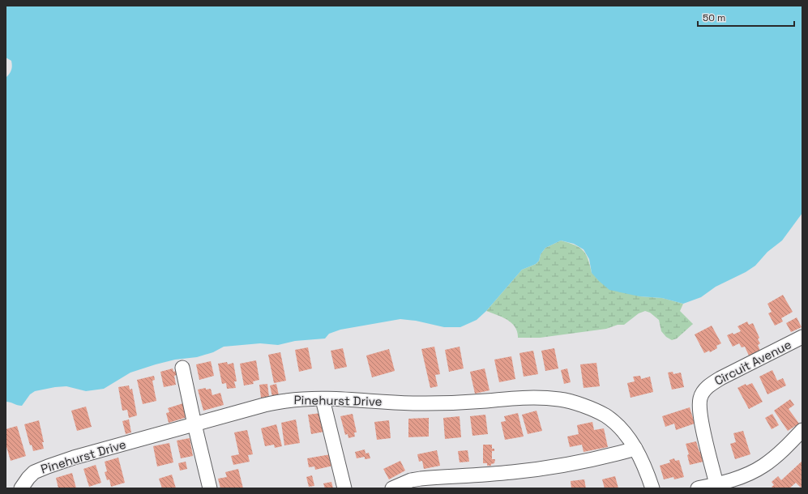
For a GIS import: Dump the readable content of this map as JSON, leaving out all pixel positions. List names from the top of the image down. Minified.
{"streets":{"street":["Circuit Avenue","Pinehurst Drive"]},"scale_bar":"50 m"}
